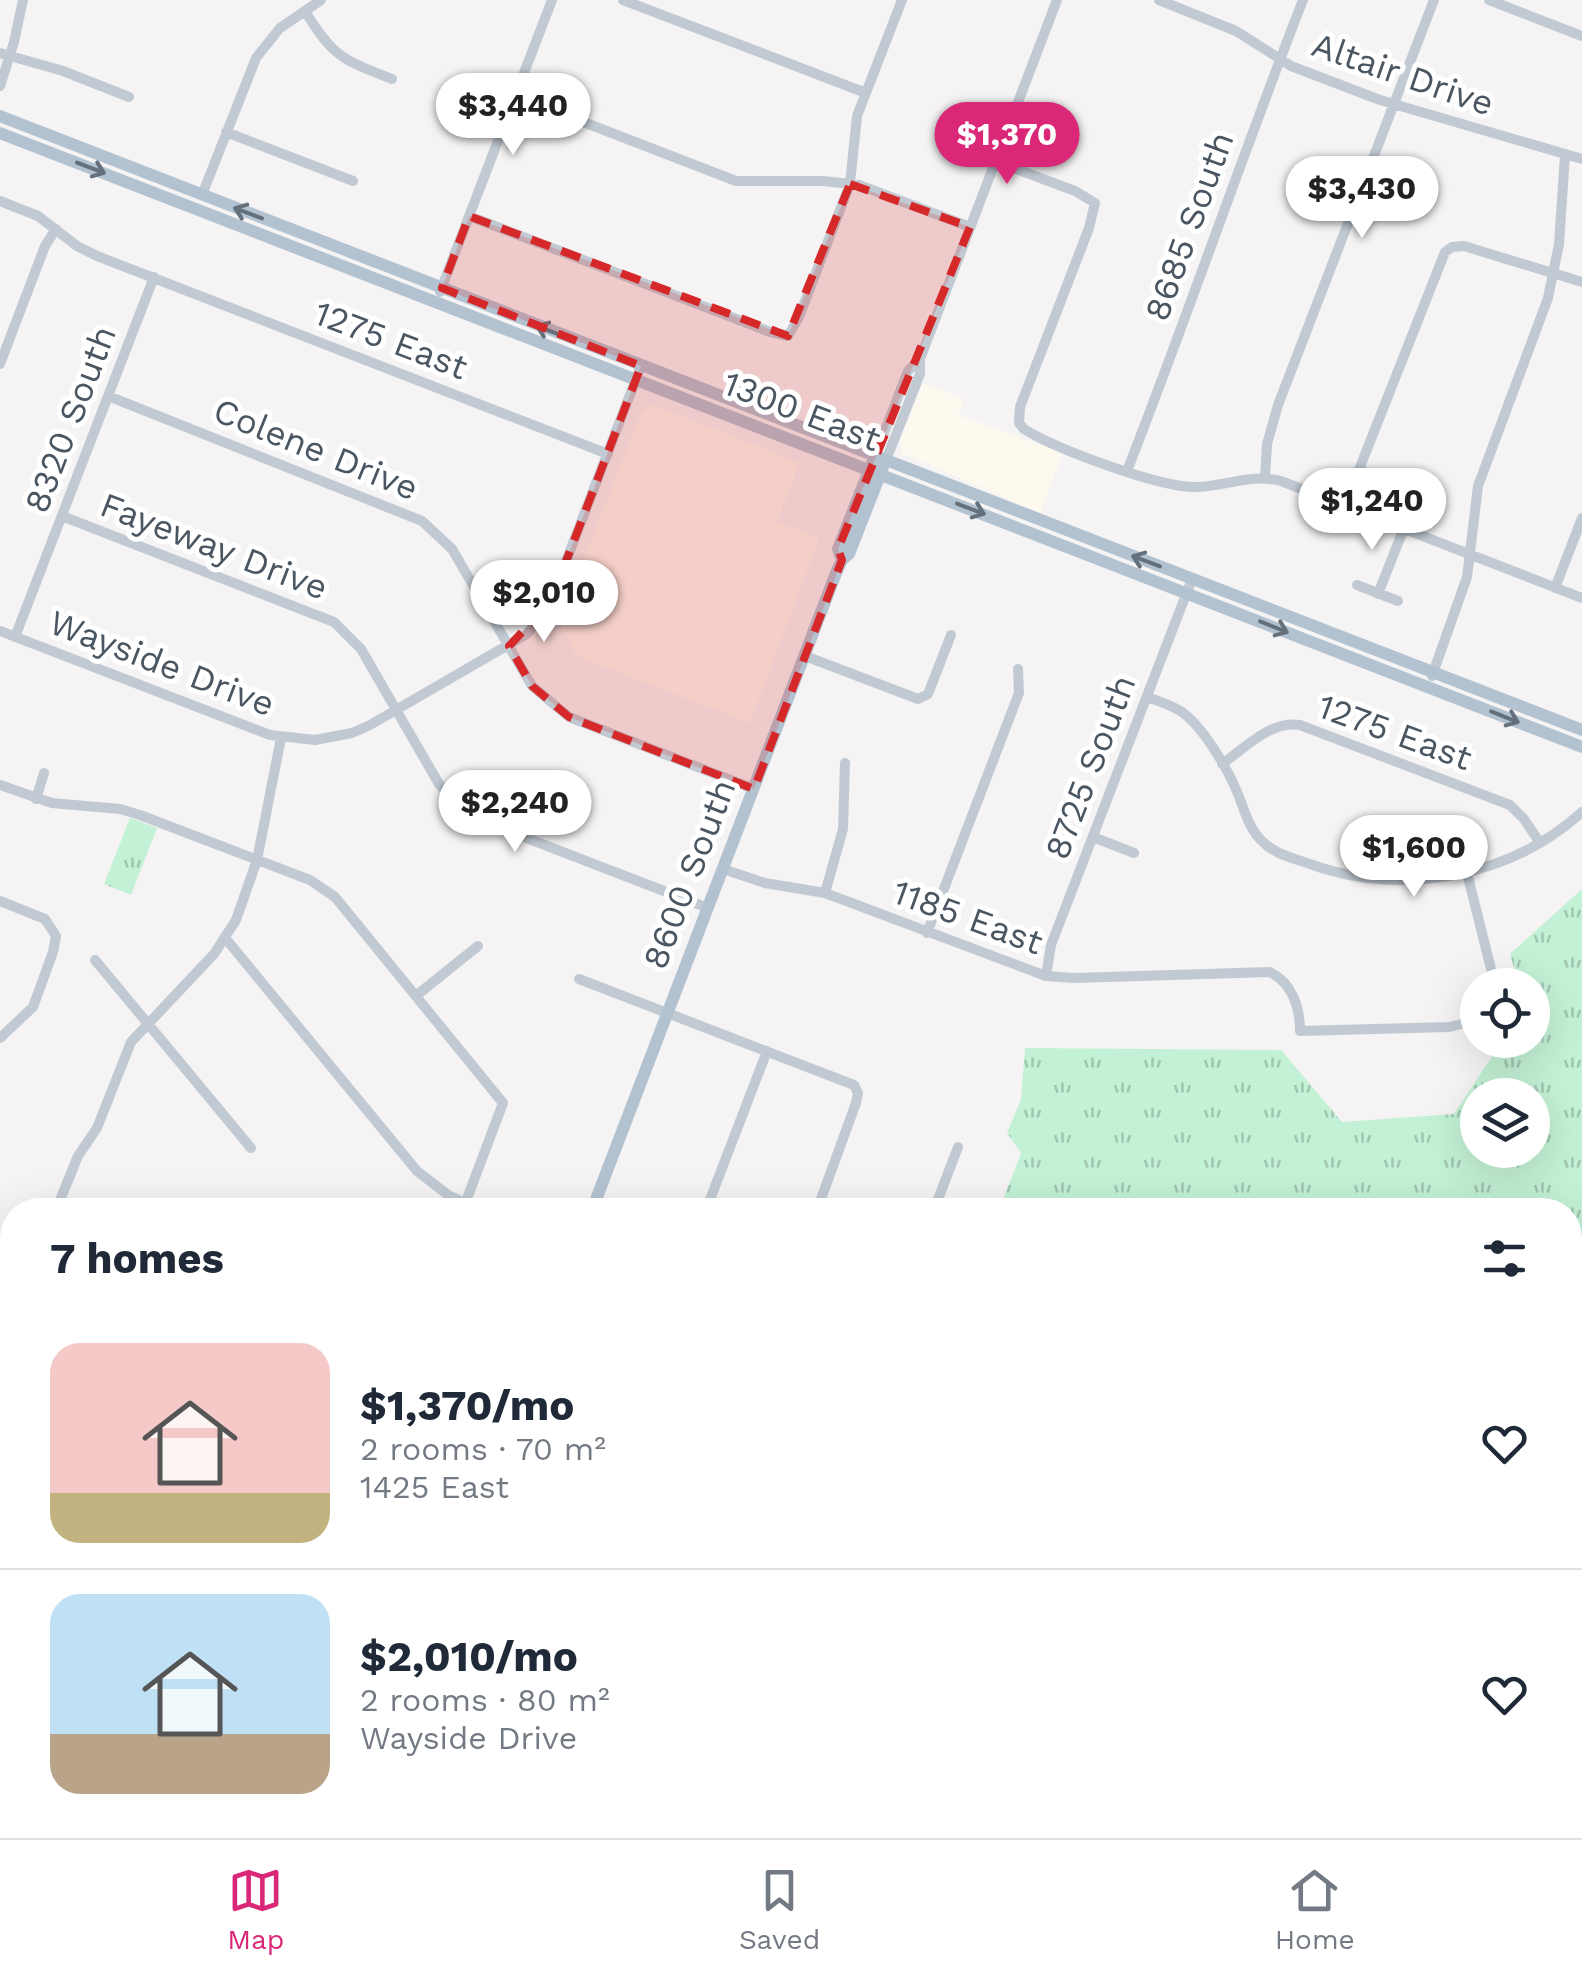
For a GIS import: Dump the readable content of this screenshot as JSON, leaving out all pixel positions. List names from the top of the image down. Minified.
{"streets":{"main road":["1300 East","8600 South"],"street":["Altair Drive","8685 South","1275 East","8320 South","Colene Drive","Fayeway Drive","Wayside Drive","8725 South","1185 East"]},"crossings":[["Altair Drive","8685 South"],["1275 East","8320 South"],["1275 East","Wayside Drive"],["1300 East","Wayside Drive"],["1300 East","8725 South"],["1300 East","8600 South"],["8320 South","Colene Drive"],["8320 South","Fayeway Drive"],["8320 South","Wayside Drive"],["Colene Drive","Wayside Drive"],["Colene Drive","8600 South"],["Fayeway Drive","Wayside Drive"],["Fayeway Drive","8600 South"],["8725 South","1185 East"],["8600 South","1185 East"]],"page":{"price":["$3,440","$1,370","$3,430","$1,240","$2,010","$2,240","$1,600"],"heading":"7 homes","list":[{"name":"$1,370/mo","note":"2 rooms · 70 m² · 1425 East"},{"name":"$2,010/mo","note":"2 rooms · 80 m² · Wayside Drive"}],"tabs":["Map","Saved","Home"]}}
